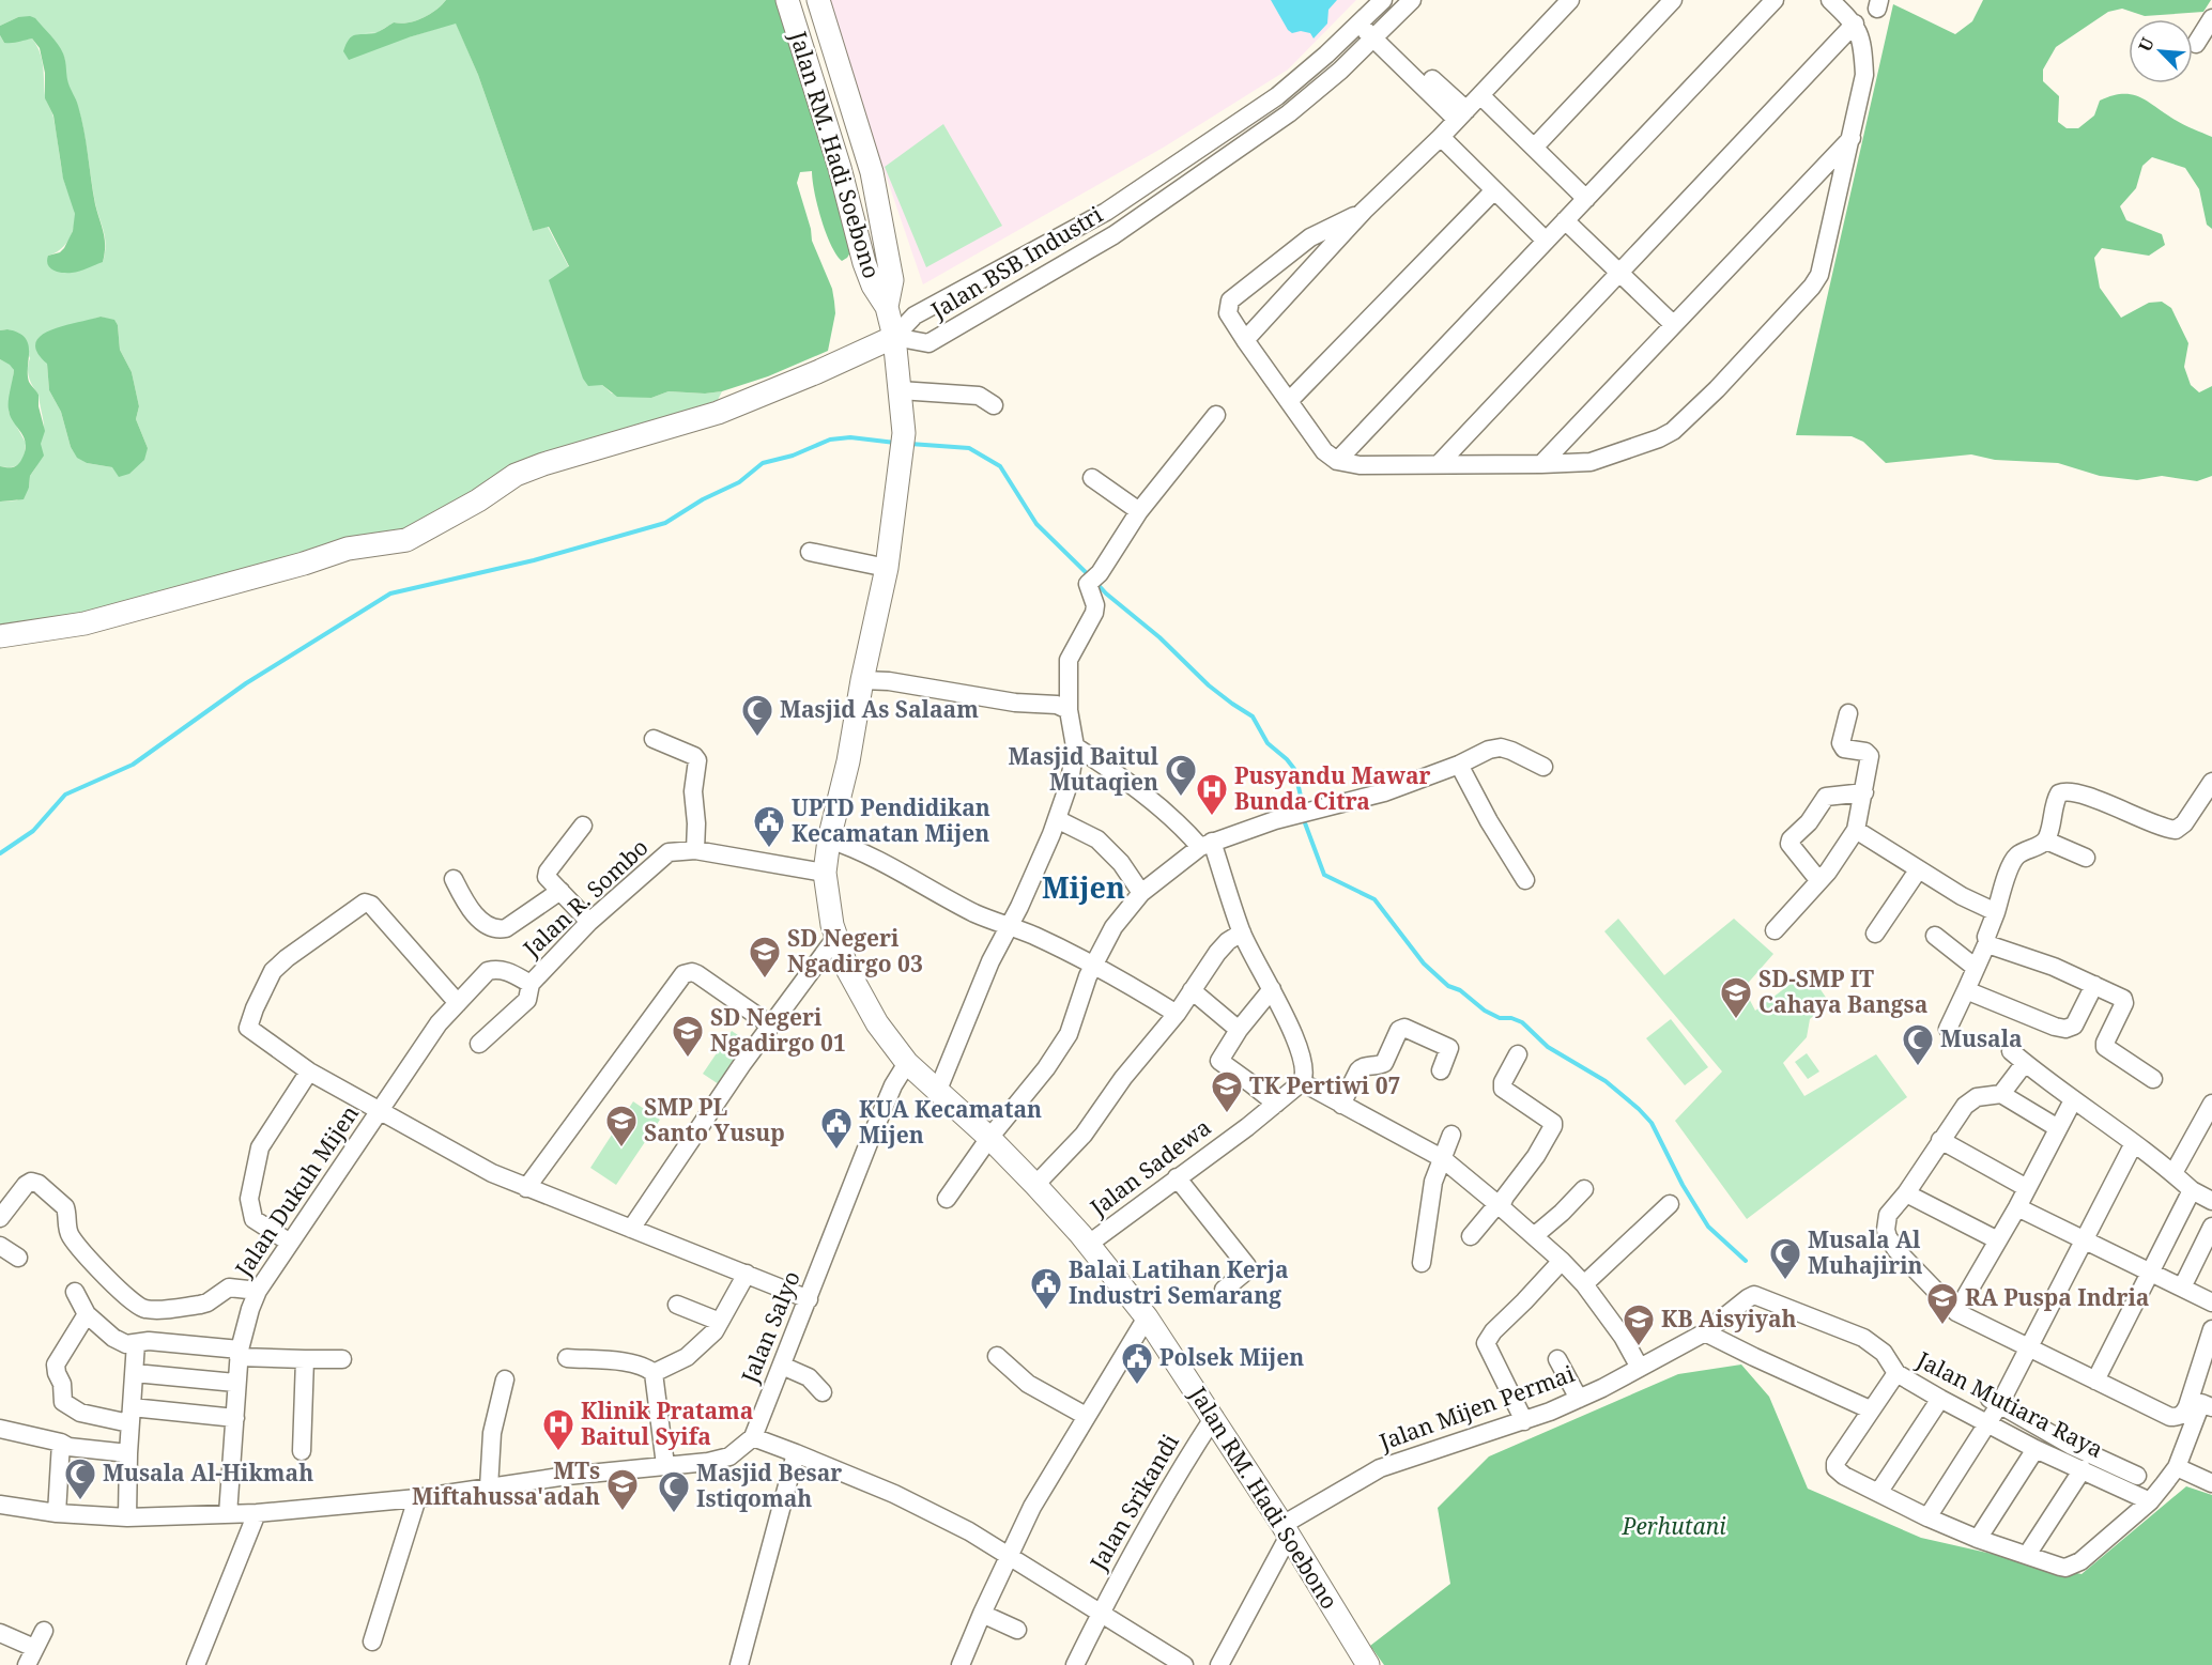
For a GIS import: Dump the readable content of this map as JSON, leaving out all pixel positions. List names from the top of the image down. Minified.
{"streets":{"main road":["Jalan RM. Hadi Soebono"],"street":["Jalan BSB Industri","Jalan R. Sombo","Jalan Sadewa","Jalan Dukuh Mijen","Jalan Salyo","Jalan Mutiara Raya","Jalan Mijen Permai","Jalan Srikandi"]},"crossings":[["Jalan RM. Hadi Soebono","Jalan BSB Industri"],["Jalan RM. Hadi Soebono","Jalan R. Sombo"],["Jalan RM. Hadi Soebono","Jalan Sadewa"],["Jalan RM. Hadi Soebono","Jalan Salyo"],["Jalan RM. Hadi Soebono","Jalan Mijen Permai"],["Jalan RM. Hadi Soebono","Jalan Srikandi"],["Jalan R. Sombo","Jalan Dukuh Mijen"],["Jalan Dukuh Mijen","Jalan Salyo"],["Jalan Mutiara Raya","Jalan Mijen Permai"]],"districts":["Mijen"],"parks":["Perhutani"],"places":{"mosque":["Masjid As Salaam","Masjid Baitul Mutaqien","Musala","Musala Al Muhajirin","Musala Al-Hikmah","Masjid Besar Istiqomah"],"hospital":["Pusyandu Mawar Bunda Citra","Klinik Pratama Baitul Syifa"],"public building":["UPTD Pendidikan Kecamatan Mijen","KUA Kecamatan Mijen","Balai Latihan Kerja Industri Semarang","Polsek Mijen"],"school or university":["SD Negeri Ngadirgo 03","SD-SMP IT Cahaya Bangsa","SD Negeri Ngadirgo 01","TK Pertiwi 07","SMP PL Santo Yusup","RA Puspa Indria","KB Aisyiyah","MTs Miftahussa'adah"]},"north":"top left"}
